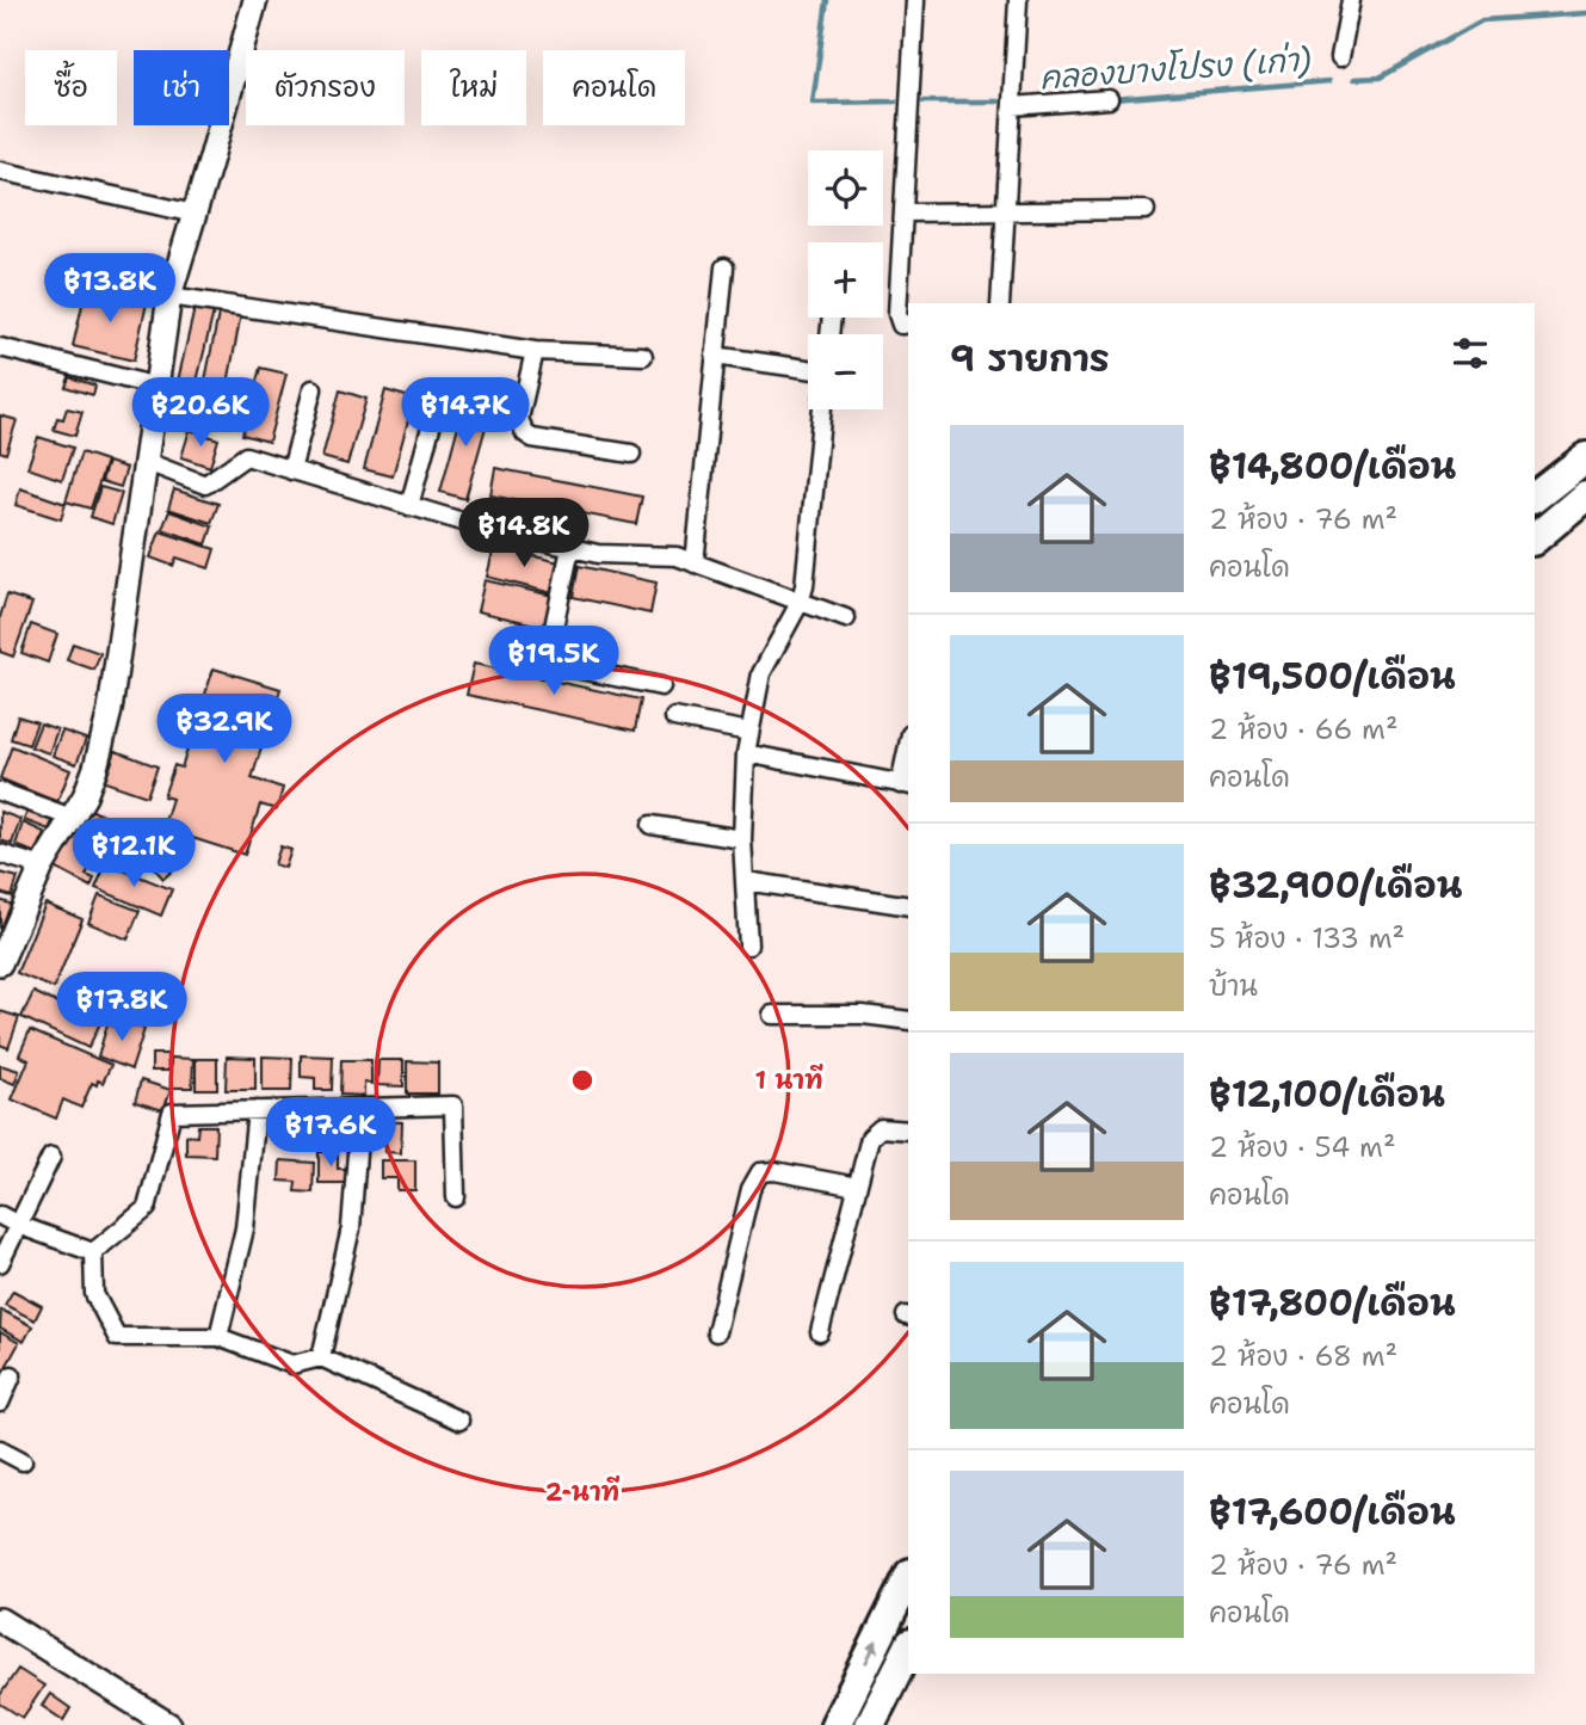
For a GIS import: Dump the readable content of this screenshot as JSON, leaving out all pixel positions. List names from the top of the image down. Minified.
{"water":["คลองบางโปรง (เก่า)"],"page":{"chip":["ซื้อ","เช่า","ตัวกรอง","ใหม่","คอนโด"],"map_buttons":["+","−"],"price":["฿13.8K","฿20.6K","฿14.7K","฿14.8K","฿19.5K","฿32.9K","฿12.1K","฿17.8K","฿17.6K"],"heading":"9 รายการ","list":[{"name":"฿14,800/เดือน","note":"2 ห้อง · 76 m² · คอนโด"},{"name":"฿19,500/เดือน","note":"2 ห้อง · 66 m² · คอนโด"},{"name":"฿32,900/เดือน","note":"5 ห้อง · 133 m² · บ้าน"},{"name":"฿12,100/เดือน","note":"2 ห้อง · 54 m² · คอนโด"},{"name":"฿17,800/เดือน","note":"2 ห้อง · 68 m² · คอนโด"},{"name":"฿17,600/เดือน","note":"2 ห้อง · 76 m² · คอนโด"}]},"rings":["1 นาที","2 นาที"]}
